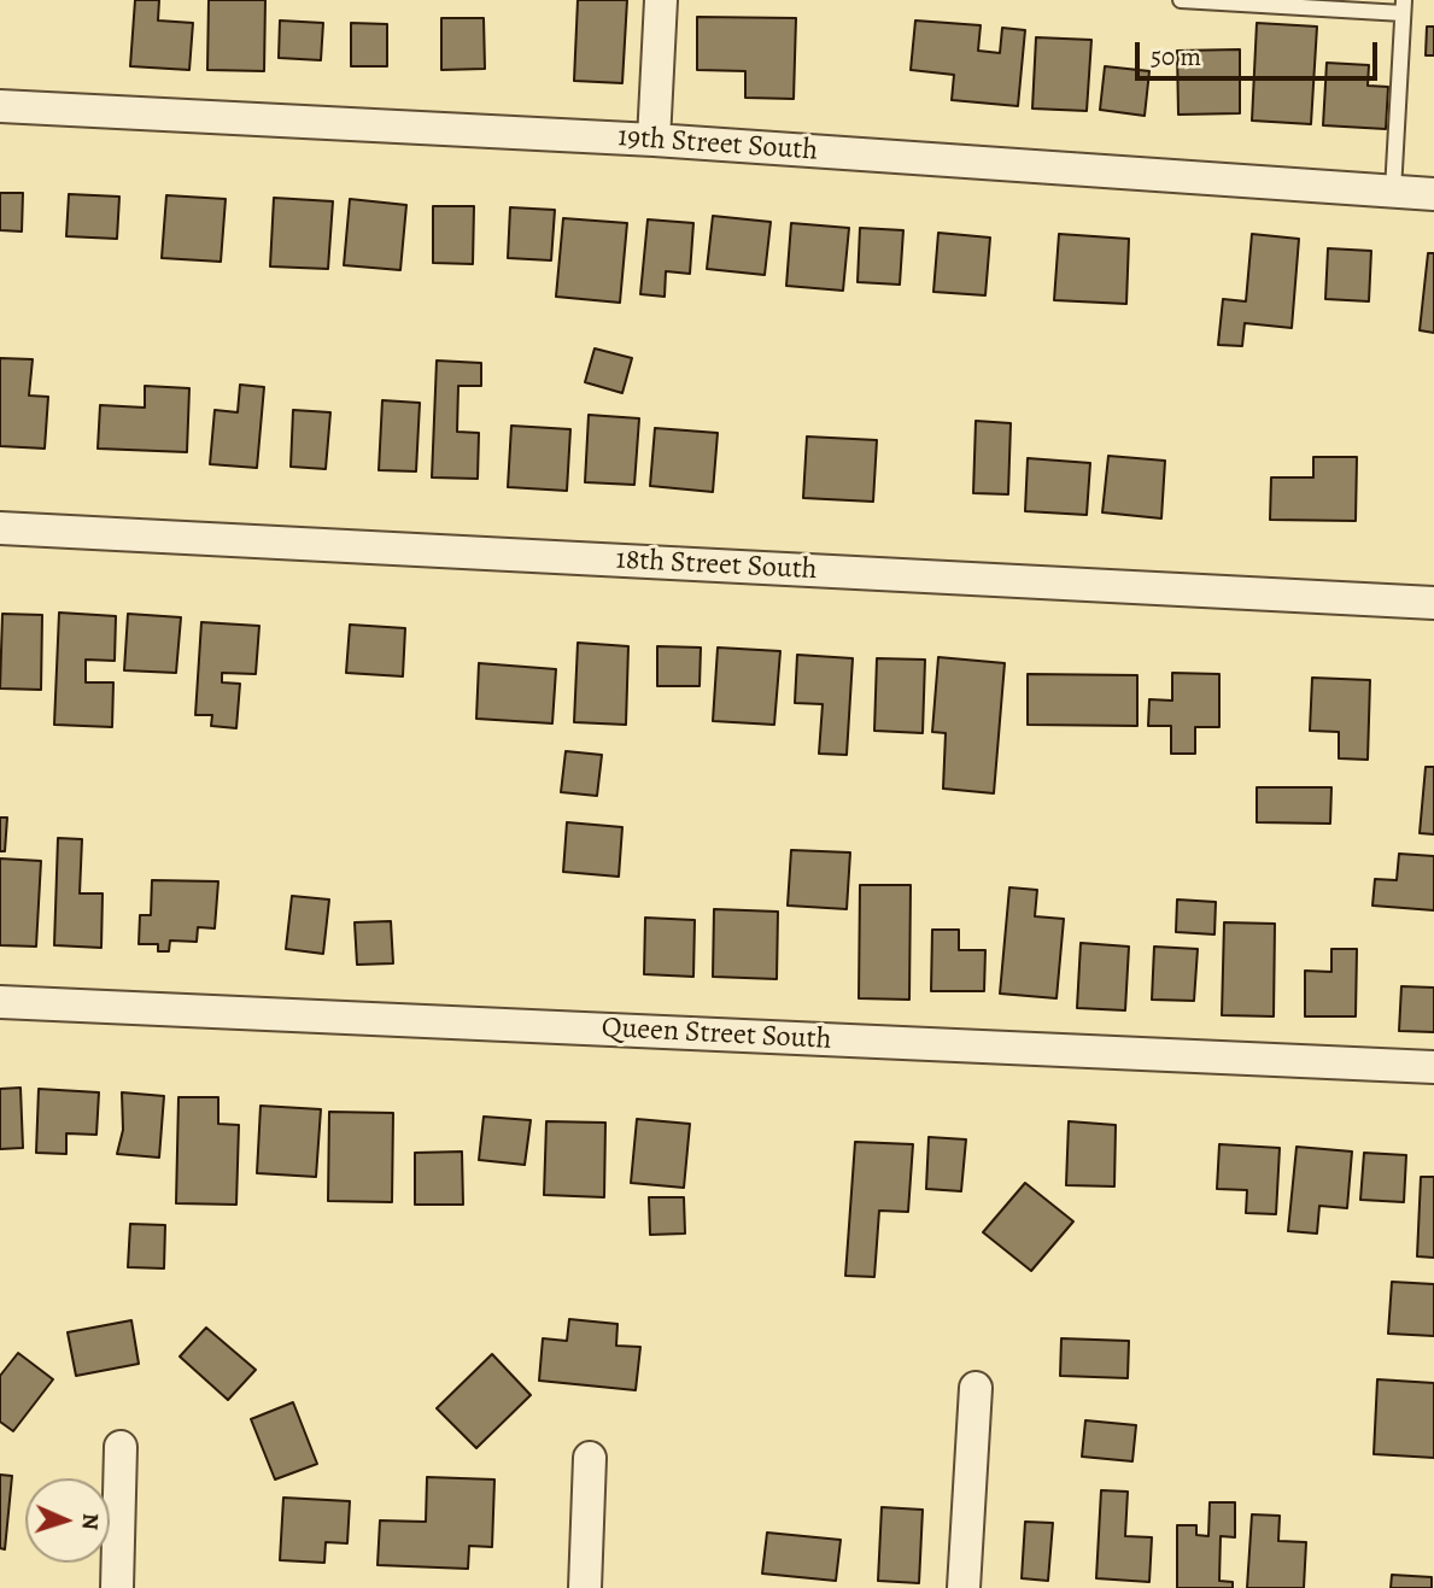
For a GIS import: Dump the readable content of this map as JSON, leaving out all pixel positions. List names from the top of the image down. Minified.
{"streets":{"street":["19th Street South","18th Street South","Queen Street South"]},"scale_bar":"50 m","north":"right"}
